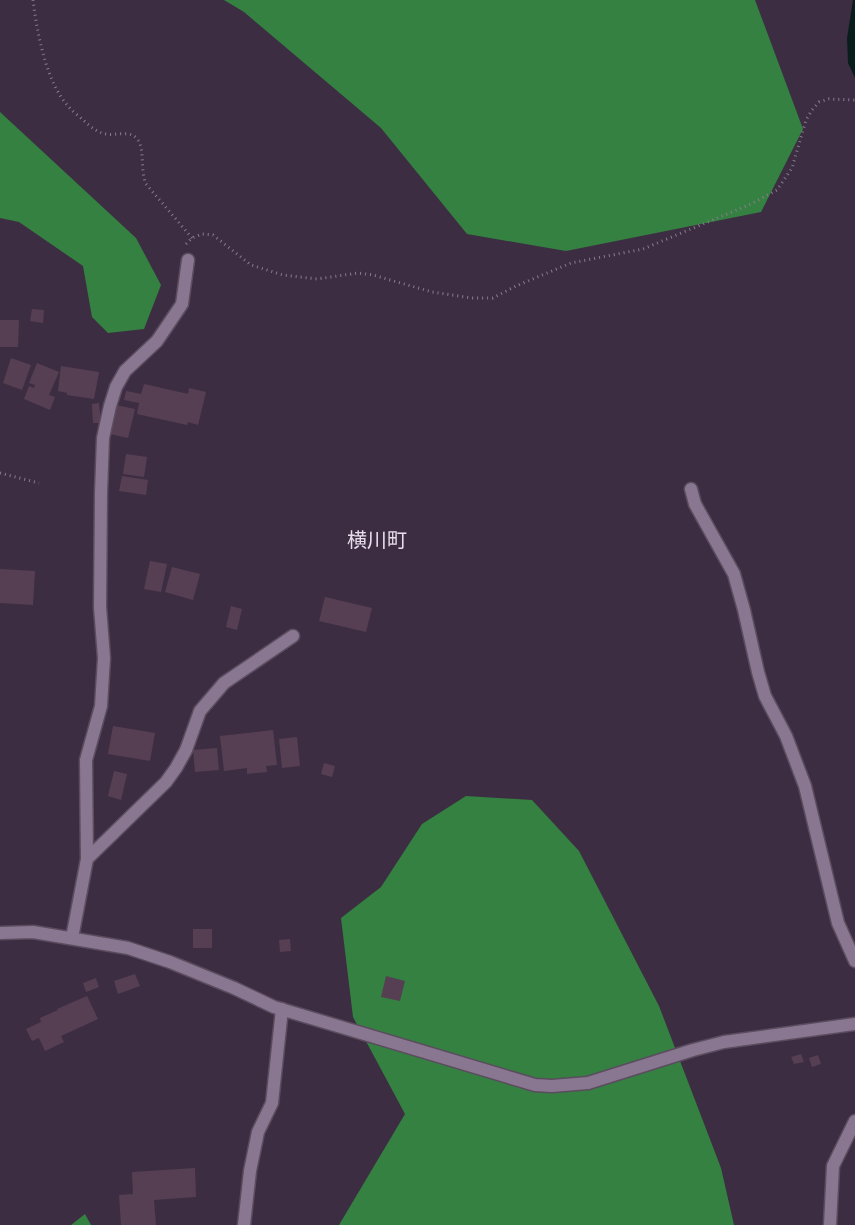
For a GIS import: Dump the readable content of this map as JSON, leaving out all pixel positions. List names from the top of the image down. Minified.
{"districts":["横川町"]}
